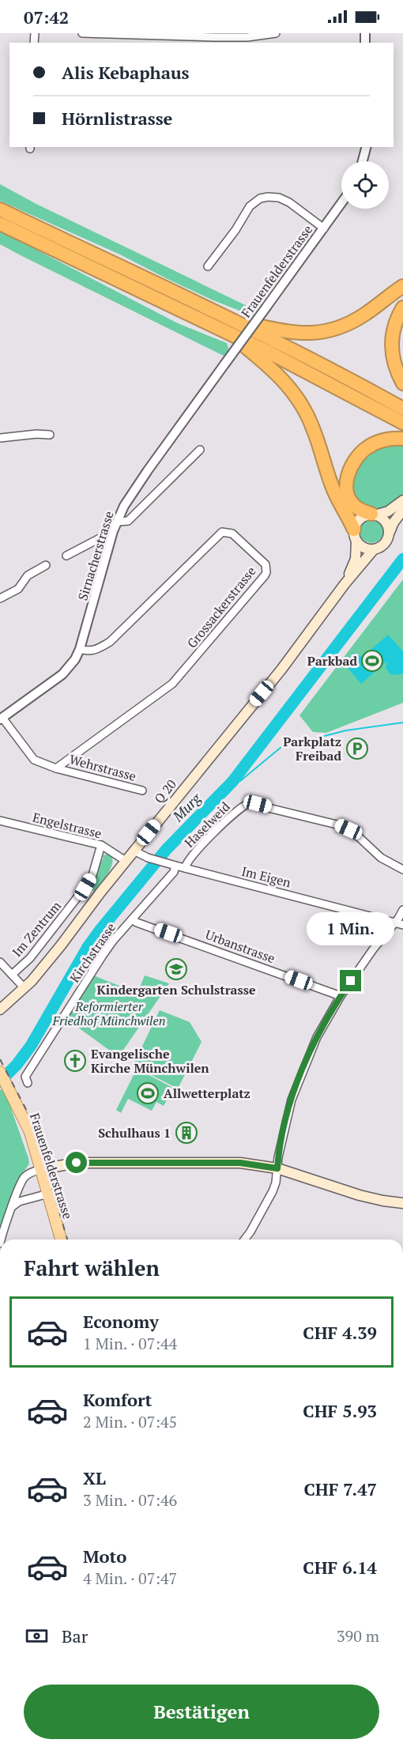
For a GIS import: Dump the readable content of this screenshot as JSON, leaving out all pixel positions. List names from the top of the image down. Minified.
{"streets":{"main road":["Frauenfelderstrasse","Q 20"],"street":["Sirnacherstrasse","Grossackerstrasse","Wehrstrasse","Haselweid","Engelstrasse","Im Eigen","Im Zentrum","Urbanstrasse","Kirchstrasse"]},"crossings":[["Frauenfelderstrasse","Sirnacherstrasse"],["Sirnacherstrasse","Grossackerstrasse"],["Grossackerstrasse","Wehrstrasse"],["Q 20","Engelstrasse"],["Q 20","Im Eigen"],["Q 20","Im Zentrum"],["Haselweid","Im Eigen"],["Engelstrasse","Im Zentrum"],["Im Eigen","Kirchstrasse"],["Urbanstrasse","Kirchstrasse"]],"water":["Murg"],"parks":["Reformierter Friedhof Münchwilen"],"places":{"sports":["Parkbad","Allwetterplatz"],"parking":["Parkplatz Freibad"],"school or university":["Kindergarten Schulstrasse"],"church":["Evangelische Kirche Münchwilen"],"building":["Schulhaus 1"]},"page":{"status":"07:42","banner":["Alis Kebaphaus","Hörnlistrasse"],"bubble":"1 Min.","heading":"Fahrt wählen","list":[{"name":"Economy","note":"1 Min. · 07:44","value":"CHF 4.39"},{"name":"Komfort","note":"2 Min. · 07:45","value":"CHF 5.93"},{"name":"XL","note":"3 Min. · 07:46","value":"CHF 7.47"},{"name":"Moto","note":"4 Min. · 07:47","value":"CHF 6.14"}],"pay":["Bar","390 m"],"buttons":"Bestätigen"}}
